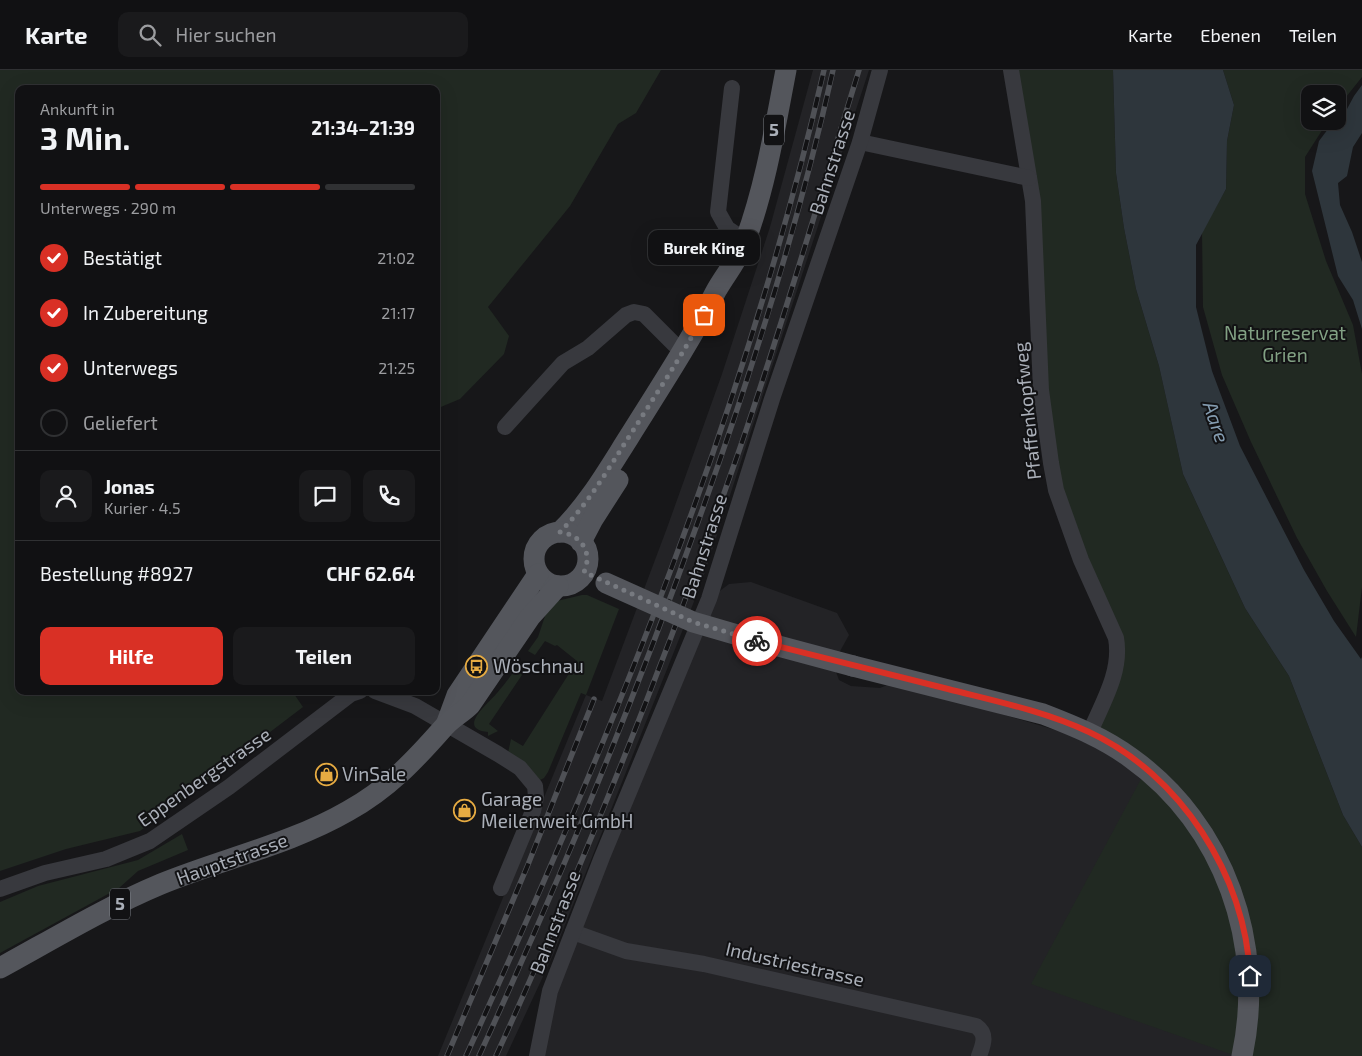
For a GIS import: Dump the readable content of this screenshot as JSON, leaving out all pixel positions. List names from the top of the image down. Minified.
{"streets":{"main road":["5","Hauptstrasse"],"street":["Bahnstrasse","Pfaffenkopfweg","Eppenbergstrasse","Industriestrasse"]},"crossings":[["5","Hauptstrasse"],["Bahnstrasse","Industriestrasse"]],"water":["Aare"],"parks":["Naturreservat Grien"],"places":{"other":["Burek King"],"bus stop":["Wöschnau"],"shop":["VinSale","Garage Meilenweit GmbH"]},"page":{"header":"Karte","search":"Hier suchen","nav":["Karte","Ebenen","Teilen"],"heading":["3 Min.","Ankunft in","21:34–21:39"],"panel":["Jonas","Kurier · 4.5","Bestellung #8927","CHF 62.64"],"bar":"Unterwegs · 290 m","bubble":"Burek King","list":[["Bestätigt","21:02"],["In Zubereitung","21:17"],["Unterwegs","21:25"],"Geliefert"],"buttons":["Hilfe","Teilen"]}}
